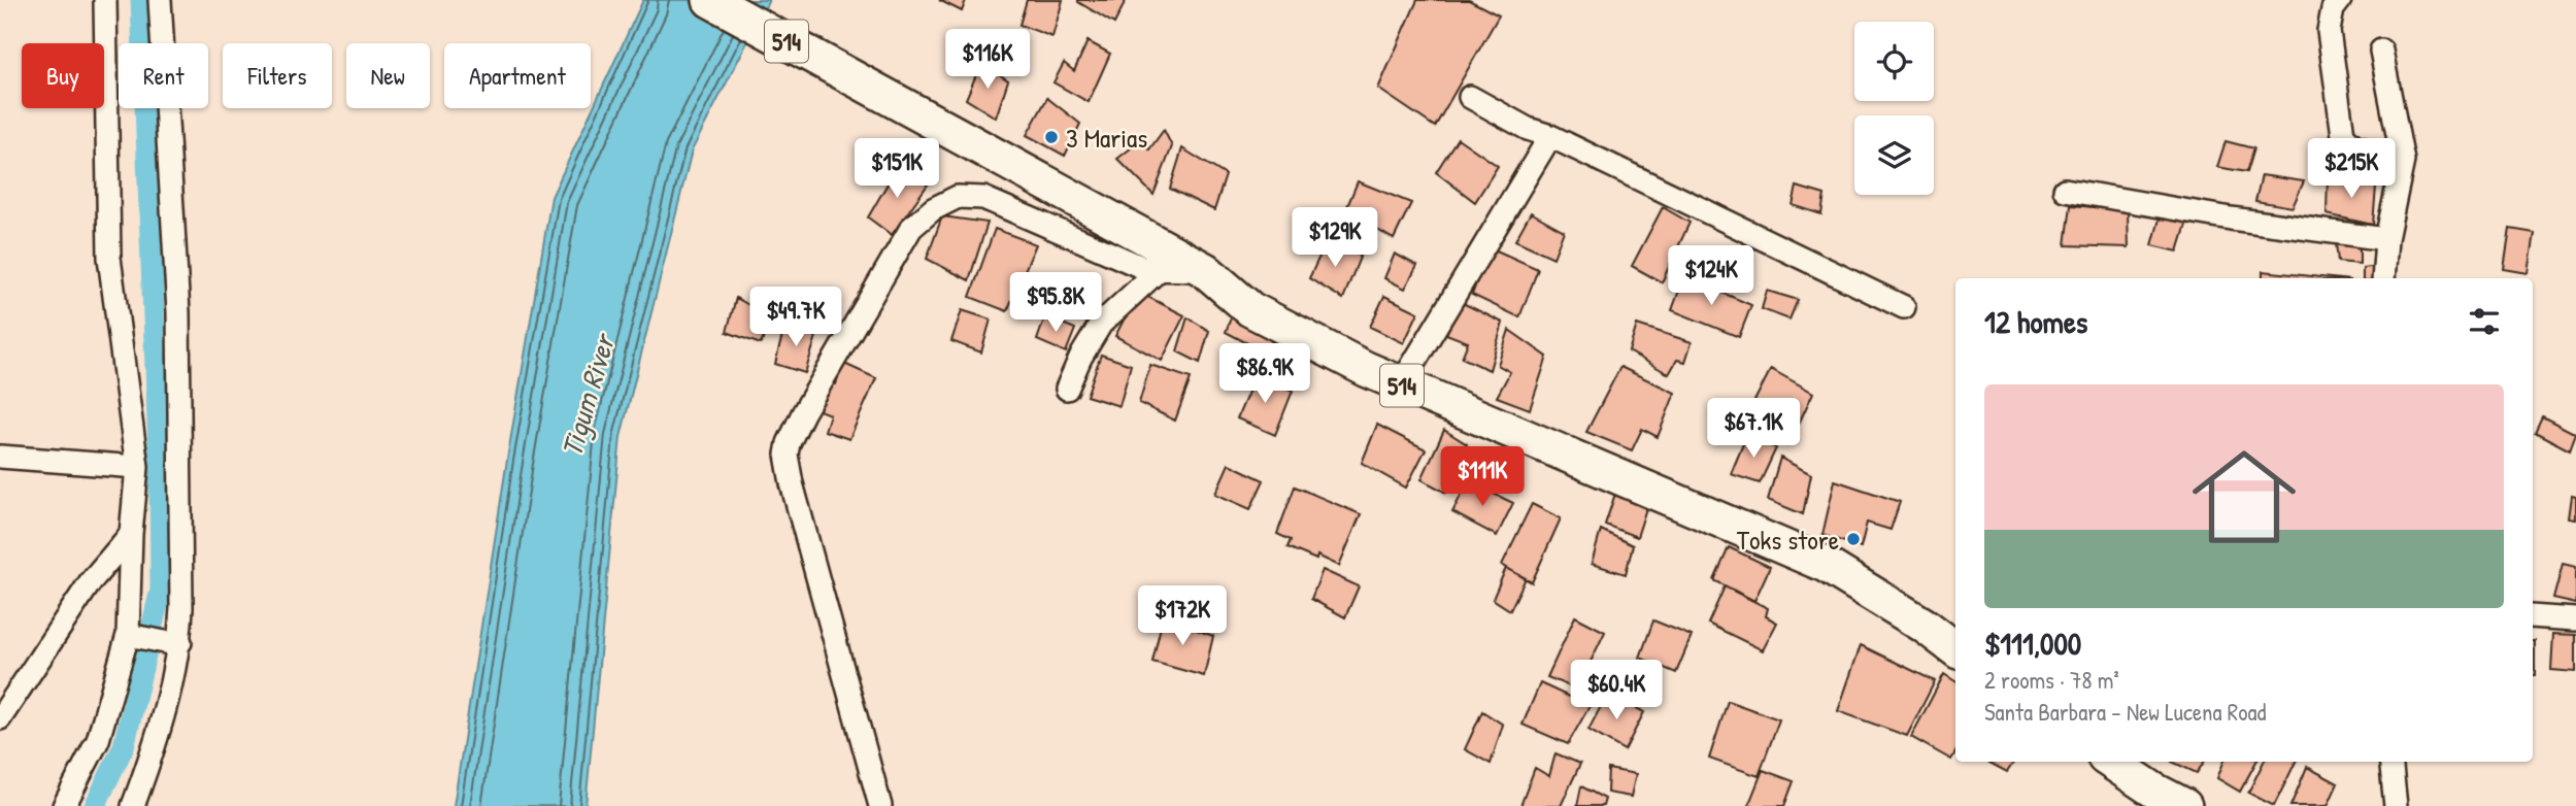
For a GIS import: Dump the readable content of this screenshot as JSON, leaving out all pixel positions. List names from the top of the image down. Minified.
{"streets":{"main road":["514"]},"water":["Tigum River"],"places":["3 Marias","Toks store"],"page":{"price":["$116K","$151K","$215K","$129K","$124K","$95.8K","$49.7K","$86.9K","$67.1K","$111K","$172K","$60.4K"],"chip":["Buy","Rent","Filters","New","Apartment"],"heading":"12 homes","list":[{"name":"$111,000","note":"2 rooms · 78 m² · Santa Barbara - New Lucena Road"}]}}
